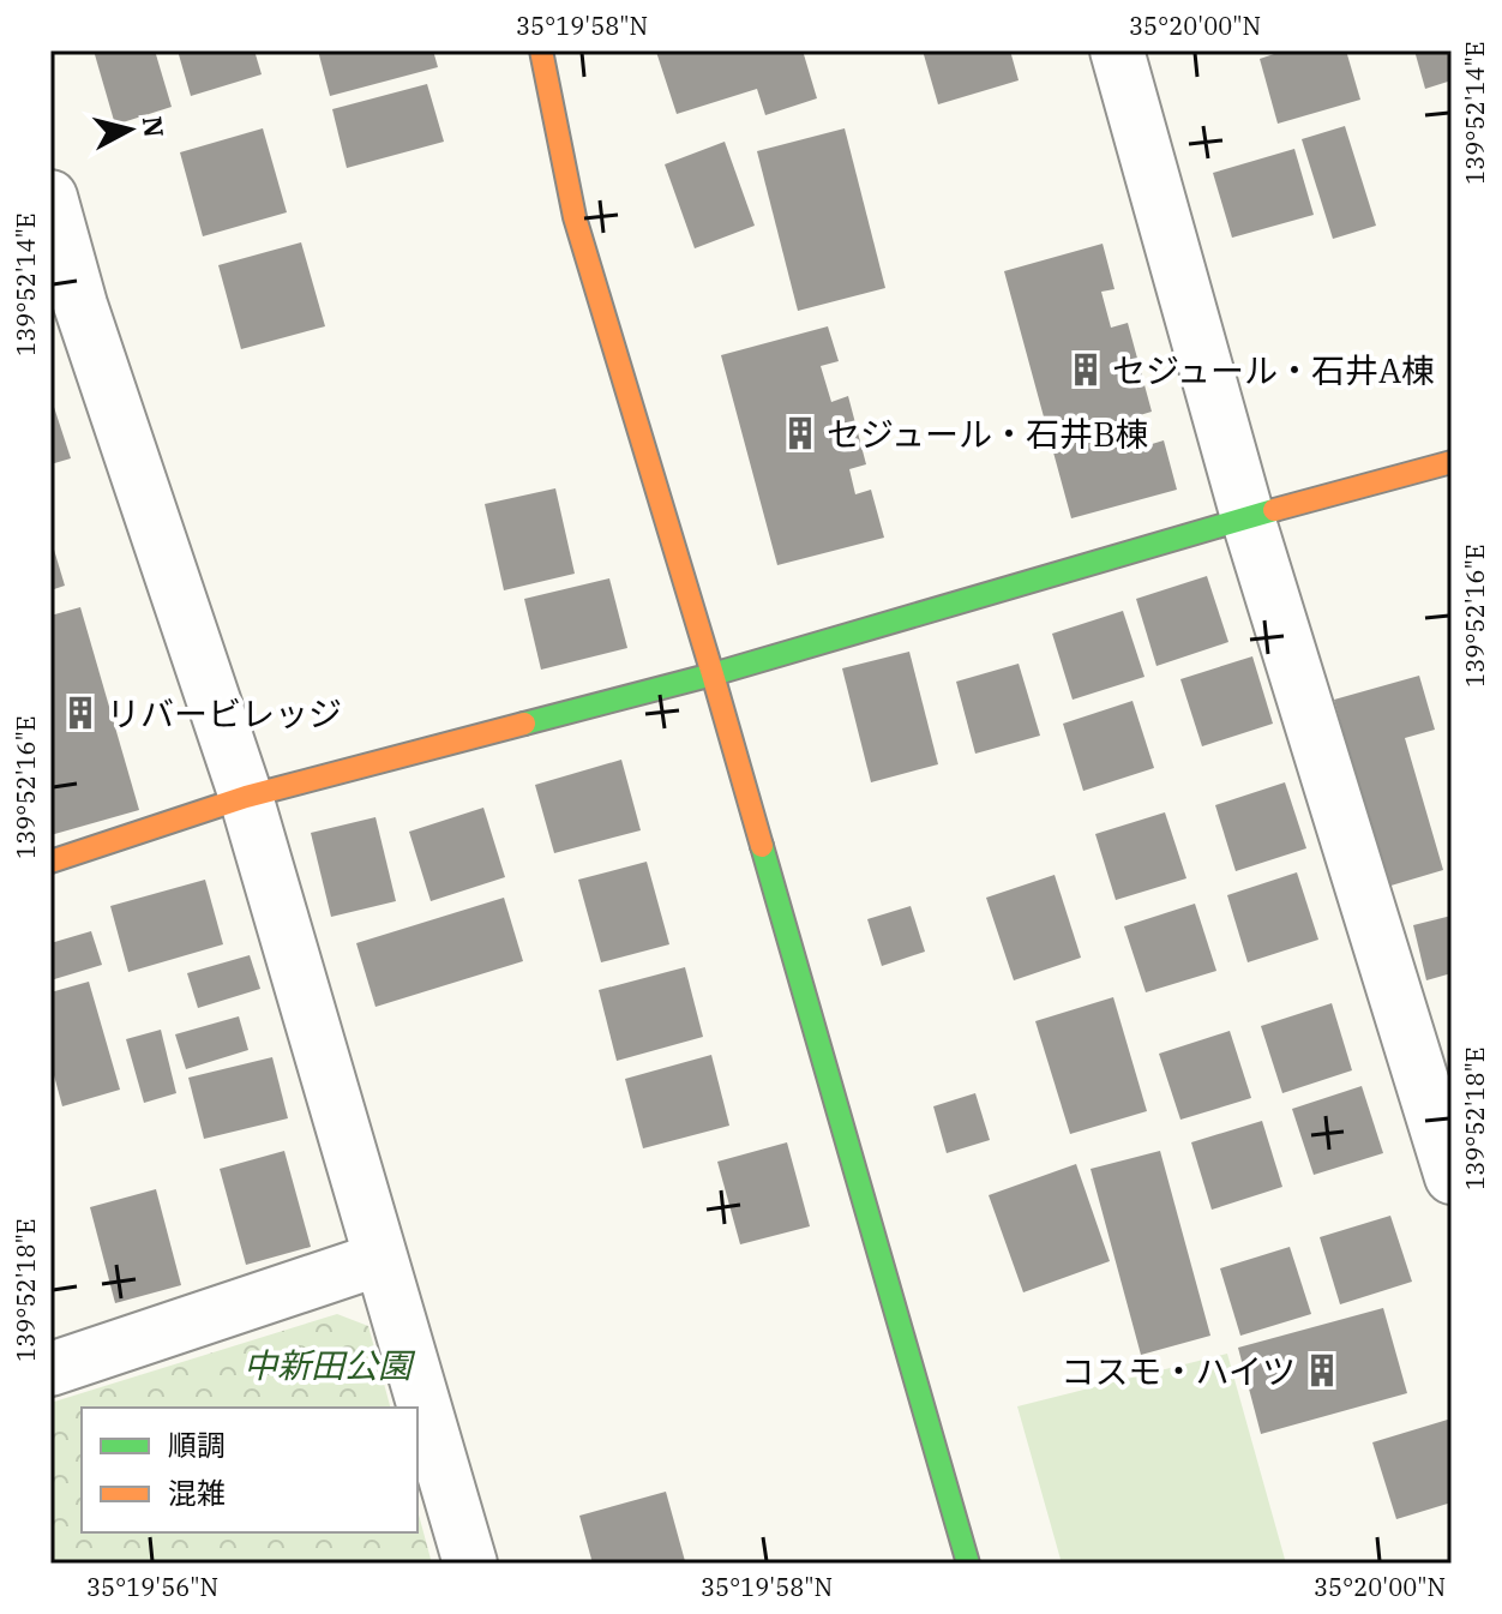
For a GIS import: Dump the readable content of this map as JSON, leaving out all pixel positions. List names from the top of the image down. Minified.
{"parks":["中新田公園"],"places":{"building":["セジュール・石井A棟","セジュール・石井B棟","リバービレッジ","コスモ・ハイツ"]},"legend":["順調","混雑"],"north":"right","coordinates":["35°19'58\"N","35°20'00\"N","139°52'14\"E","139°52'16\"E","139°52'18\"E","35°19'56\"N"]}
